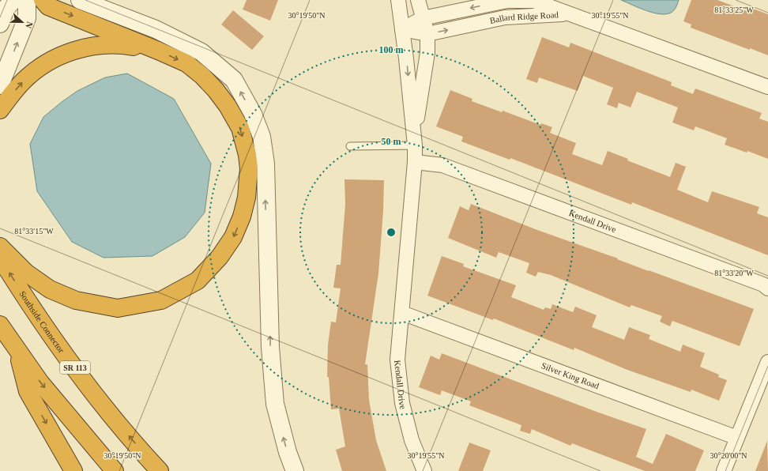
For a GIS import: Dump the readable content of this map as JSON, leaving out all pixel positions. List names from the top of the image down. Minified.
{"streets":{"highway":["Southside Connector","SR 113"],"street":["Ballard Ridge Road","Kendall Drive","Silver King Road"]},"crossings":[["Ballard Ridge Road","Kendall Drive"],["Kendall Drive","Silver King Road"]],"north":"right","coordinates":["81°33'25\"W","30°19'50\"N","30°19'55\"N","81°33'15\"W","81°33'20\"W","30°20'00\"N"],"rings":["100 m","50 m"]}
